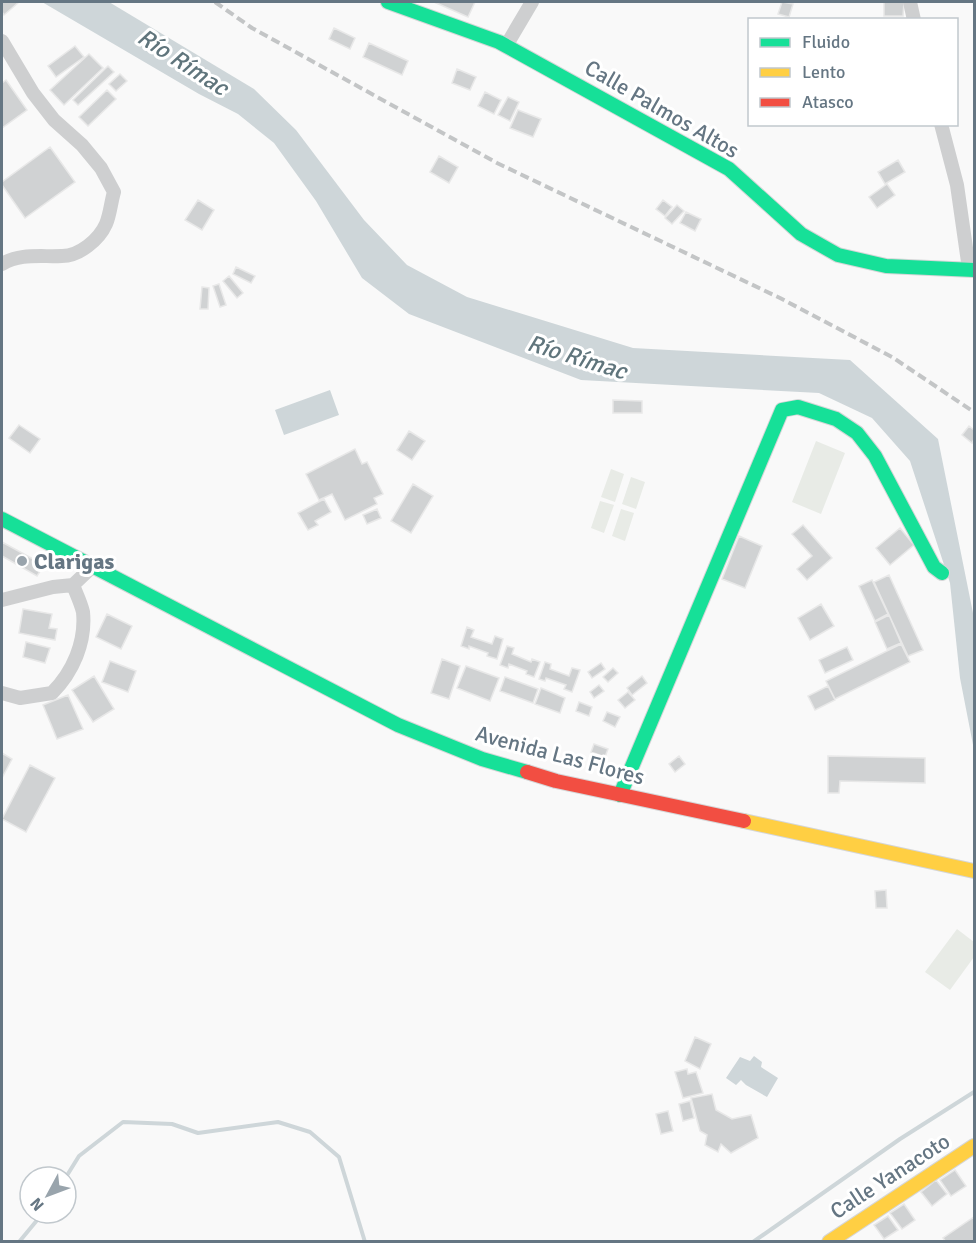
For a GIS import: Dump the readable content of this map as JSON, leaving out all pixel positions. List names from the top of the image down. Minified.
{"streets":{"main road":["Calle Palmos Altos","Avenida Las Flores","Calle Yanacoto"]},"water":["Río Rímac"],"places":["Clarigas"],"legend":["Fluido","Lento","Atasco"],"north":"bottom left"}
